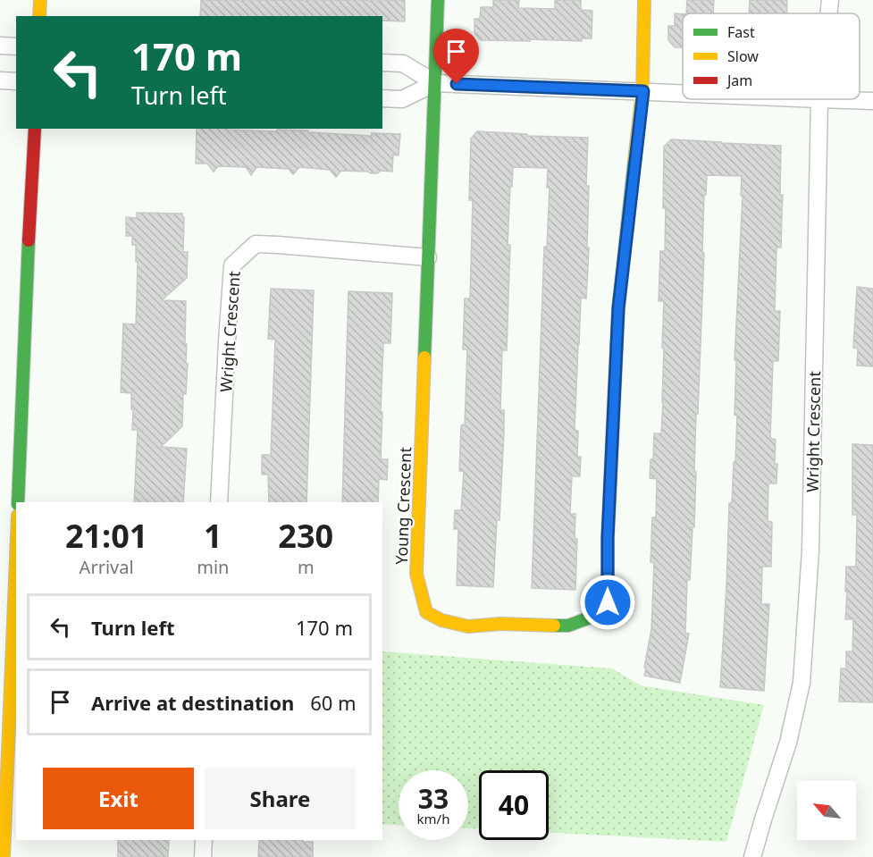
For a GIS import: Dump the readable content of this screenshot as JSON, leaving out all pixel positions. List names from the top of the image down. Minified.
{"streets":{"street":["Wright Crescent","Young Crescent"]},"crossings":[["Wright Crescent","Young Crescent"]],"legend":["Fast","Slow","Jam"],"north":"top left","page":{"turn":["170 m","Turn left"],"eta":["21:01","Arrival","1","min","230","m"],"list":[{"name":"Turn left","value":"170 m"},{"name":"Arrive at destination","value":"60 m"}],"buttons":["Exit","Share"],"speed":"33 km/h","limit":"40"}}
